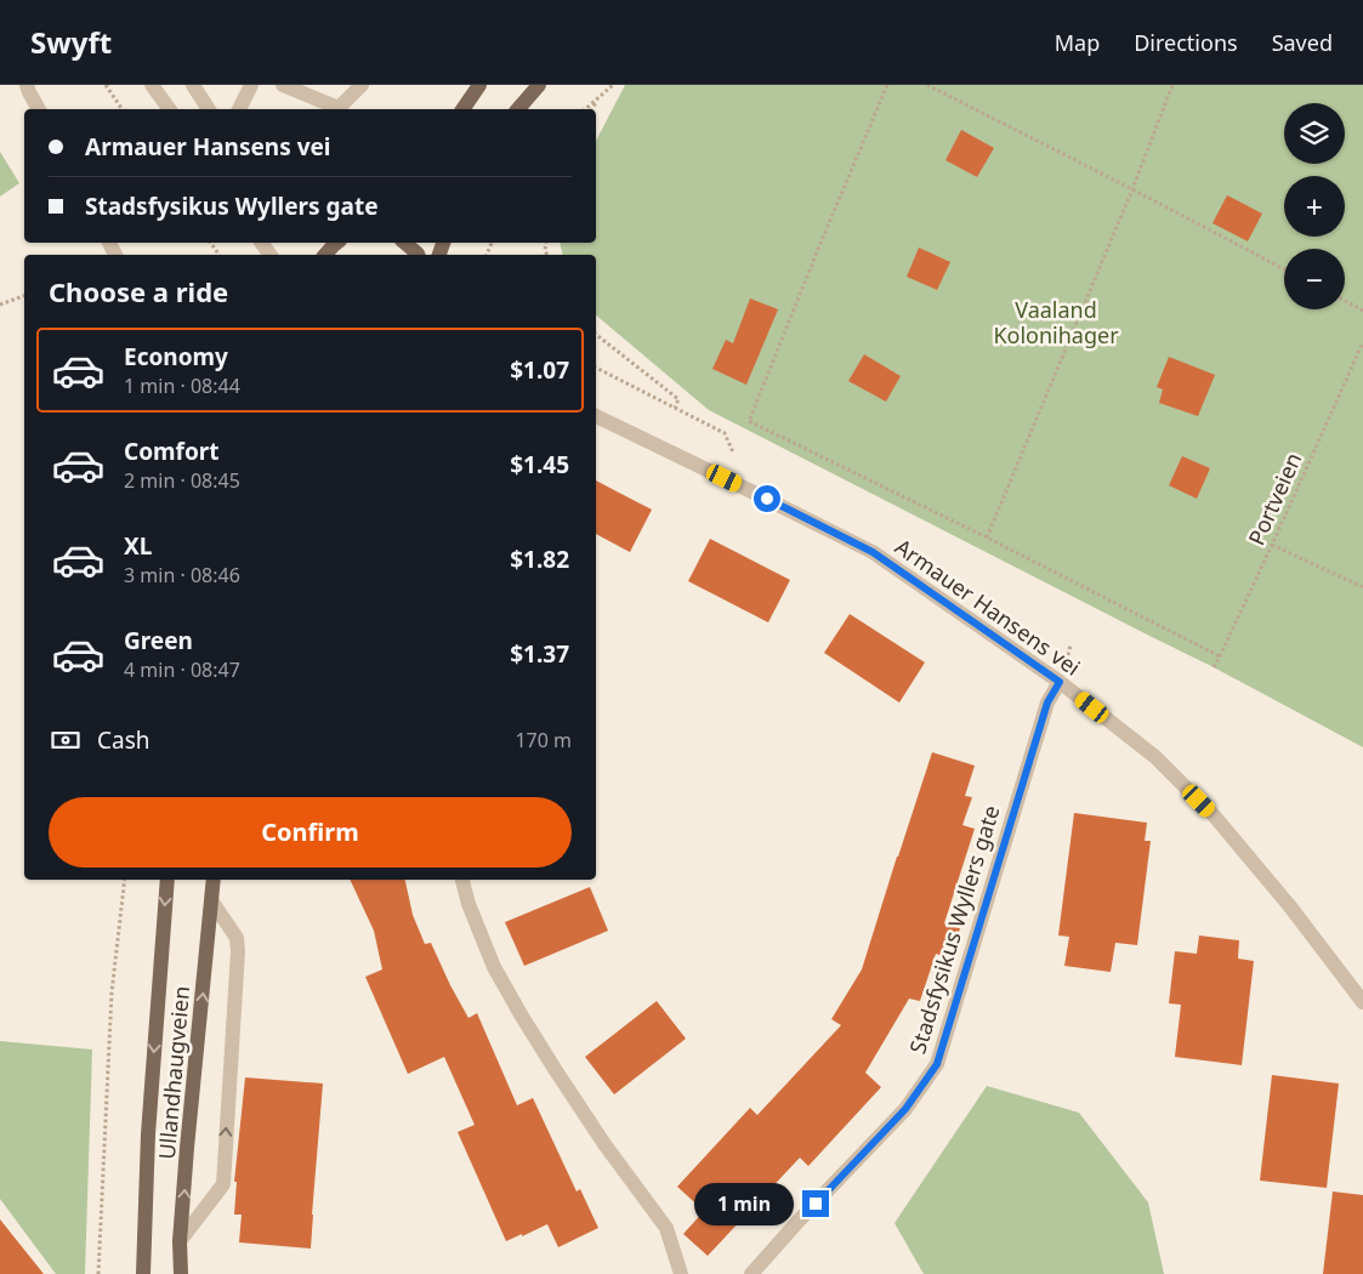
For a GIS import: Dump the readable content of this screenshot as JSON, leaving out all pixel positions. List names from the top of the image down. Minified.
{"streets":{"main road":["Ullandhaugveien"],"street":["Armauer Hansens vei","Stadsfysikus Wyllers gate"],"path":["Portveien"]},"crossings":[["Armauer Hansens vei","Stadsfysikus Wyllers gate"]],"parks":["Vaaland Kolonihager"],"page":{"header":"Swyft","nav":["Map","Directions","Saved"],"map_buttons":["+","−"],"banner":["Armauer Hansens vei","Stadsfysikus Wyllers gate"],"heading":"Choose a ride","list":[{"name":"Economy","note":"1 min · 08:44","value":"$1.07"},{"name":"Comfort","note":"2 min · 08:45","value":"$1.45"},{"name":"XL","note":"3 min · 08:46","value":"$1.82"},{"name":"Green","note":"4 min · 08:47","value":"$1.37"}],"pay":["Cash","170 m"],"buttons":"Confirm","bubble":"1 min"}}
